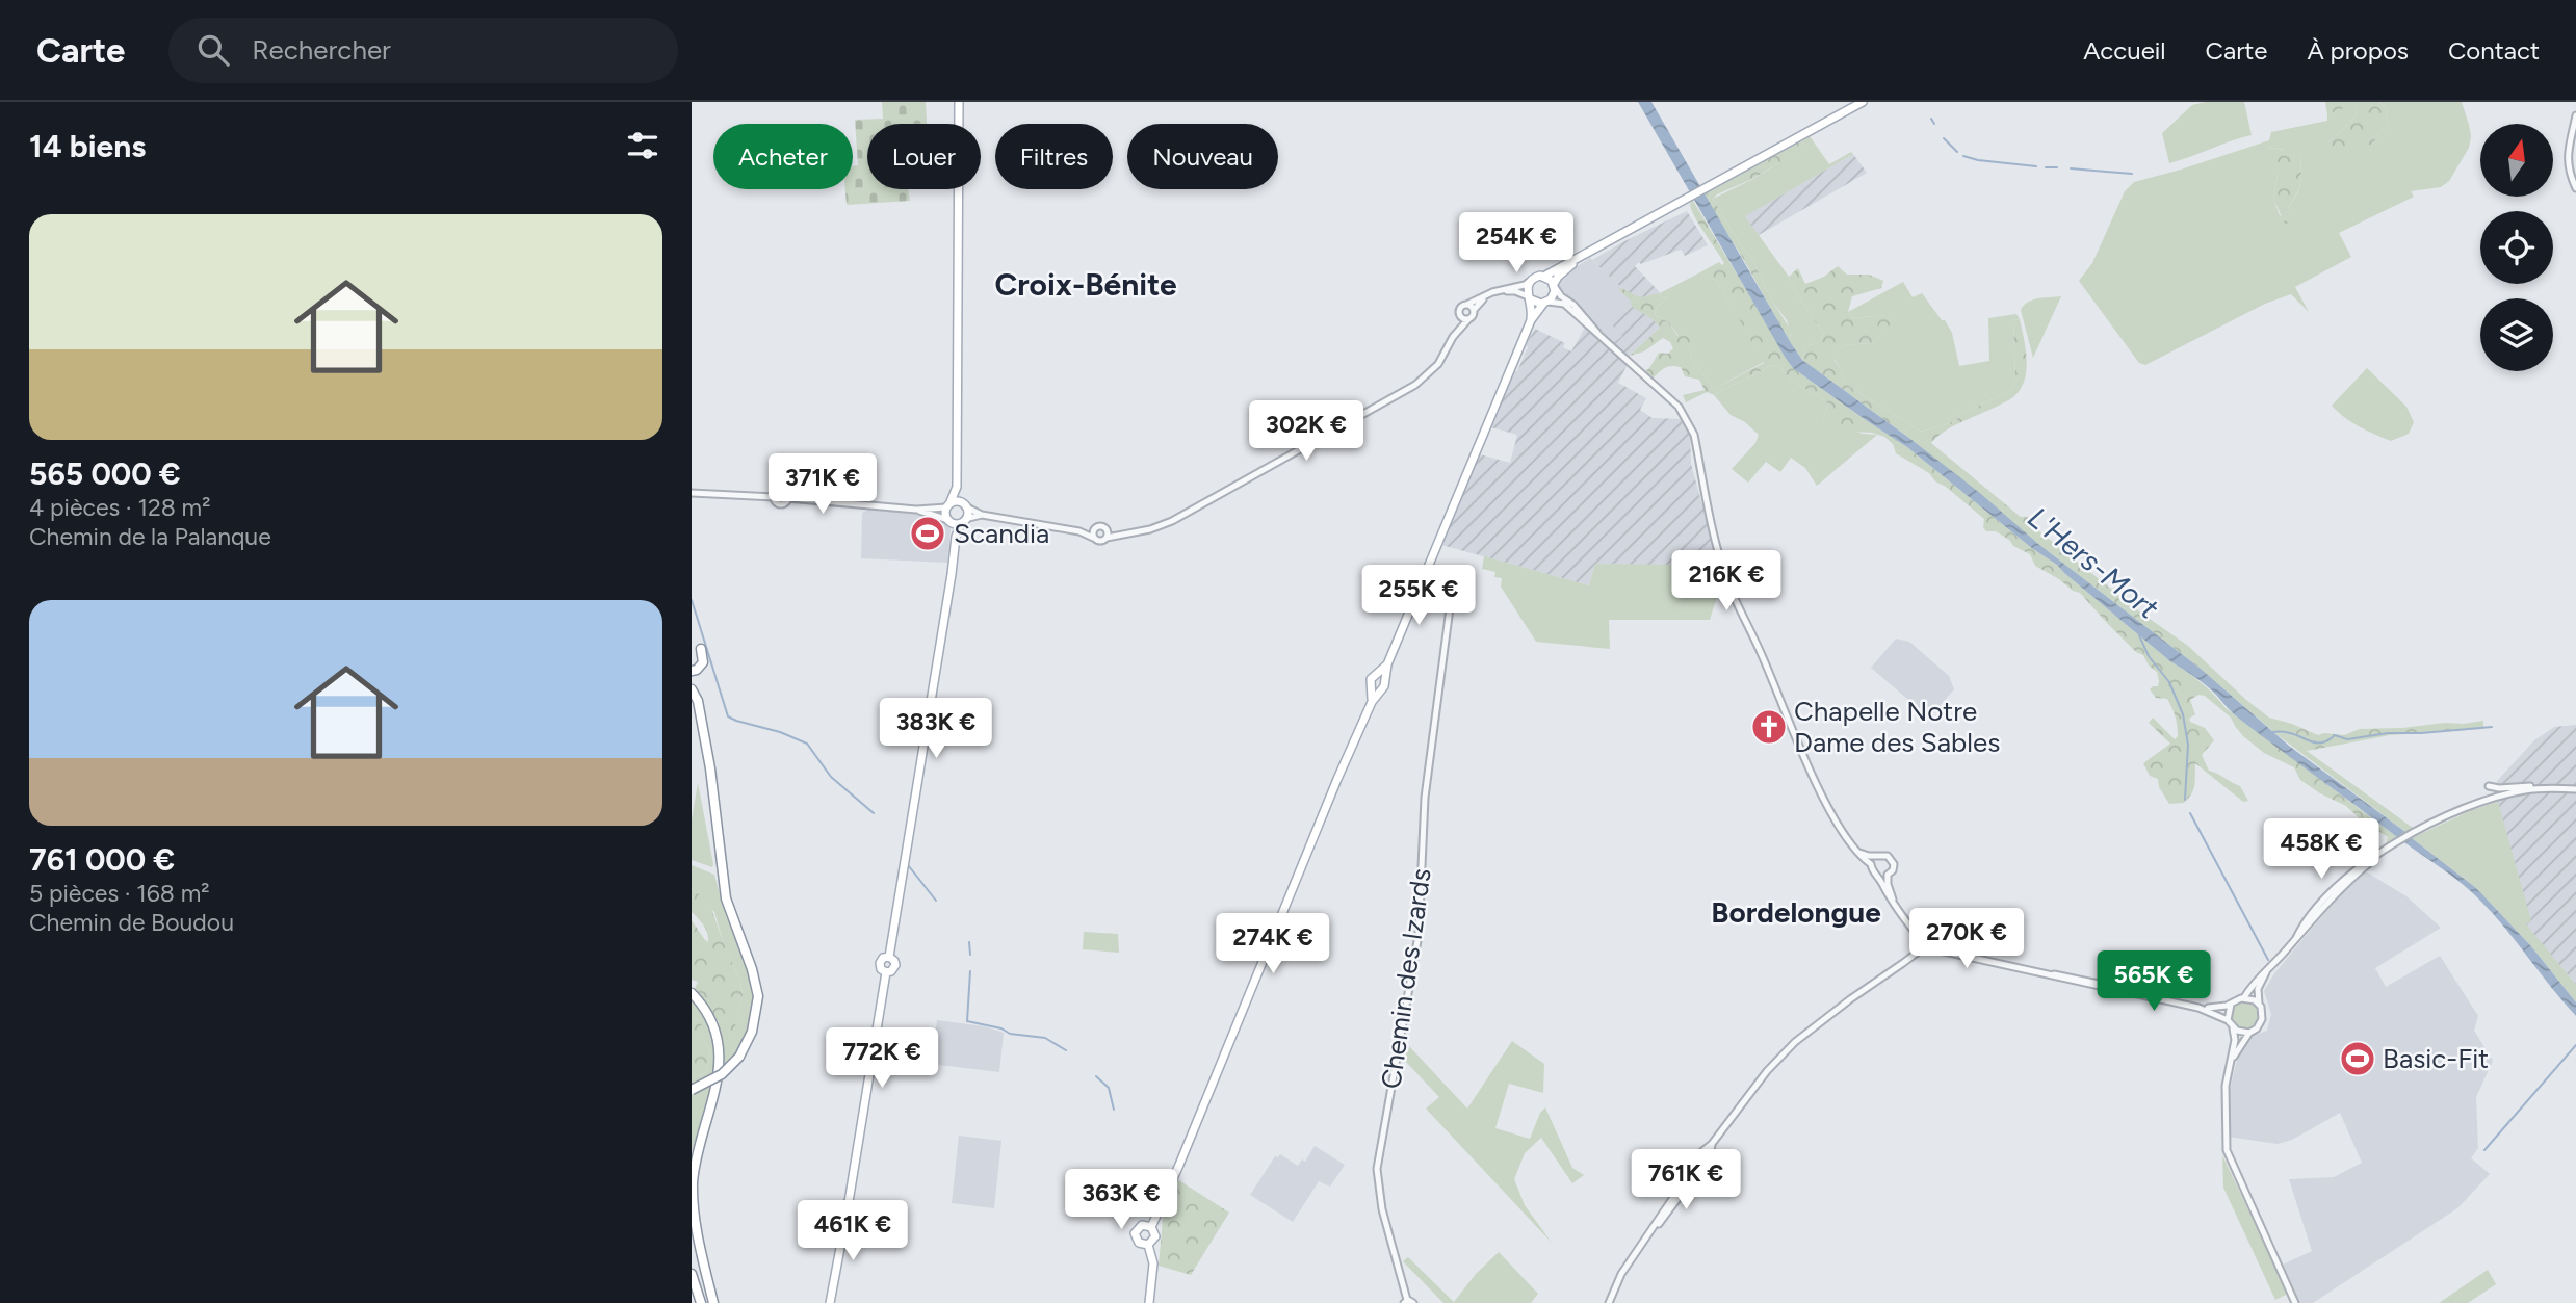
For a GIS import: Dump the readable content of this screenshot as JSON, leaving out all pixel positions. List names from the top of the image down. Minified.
{"streets":{"street":["Chemin des Izards"]},"districts":["Croix-Bénite","Bordelongue"],"water":["L'Hers-Mort"],"places":{"sports":["Scandia","Basic-Fit"],"church":["Chapelle Notre Dame des Sables"]},"north":"top","page":{"header":"Carte","search":"Rechercher","nav":["Accueil","Carte","À propos","Contact"],"heading":"14 biens","chip":["Acheter","Louer","Filtres","Nouveau"],"list":[{"name":"565 000 €","note":"4 pièces · 128 m² · Chemin de la Palanque"},{"name":"761 000 €","note":"5 pièces · 168 m² · Chemin de Boudou"}],"price":["254K €","302K €","371K €","216K €","255K €","383K €","458K €","270K €","274K €","565K €","772K €","761K €","363K €","461K €"]}}
